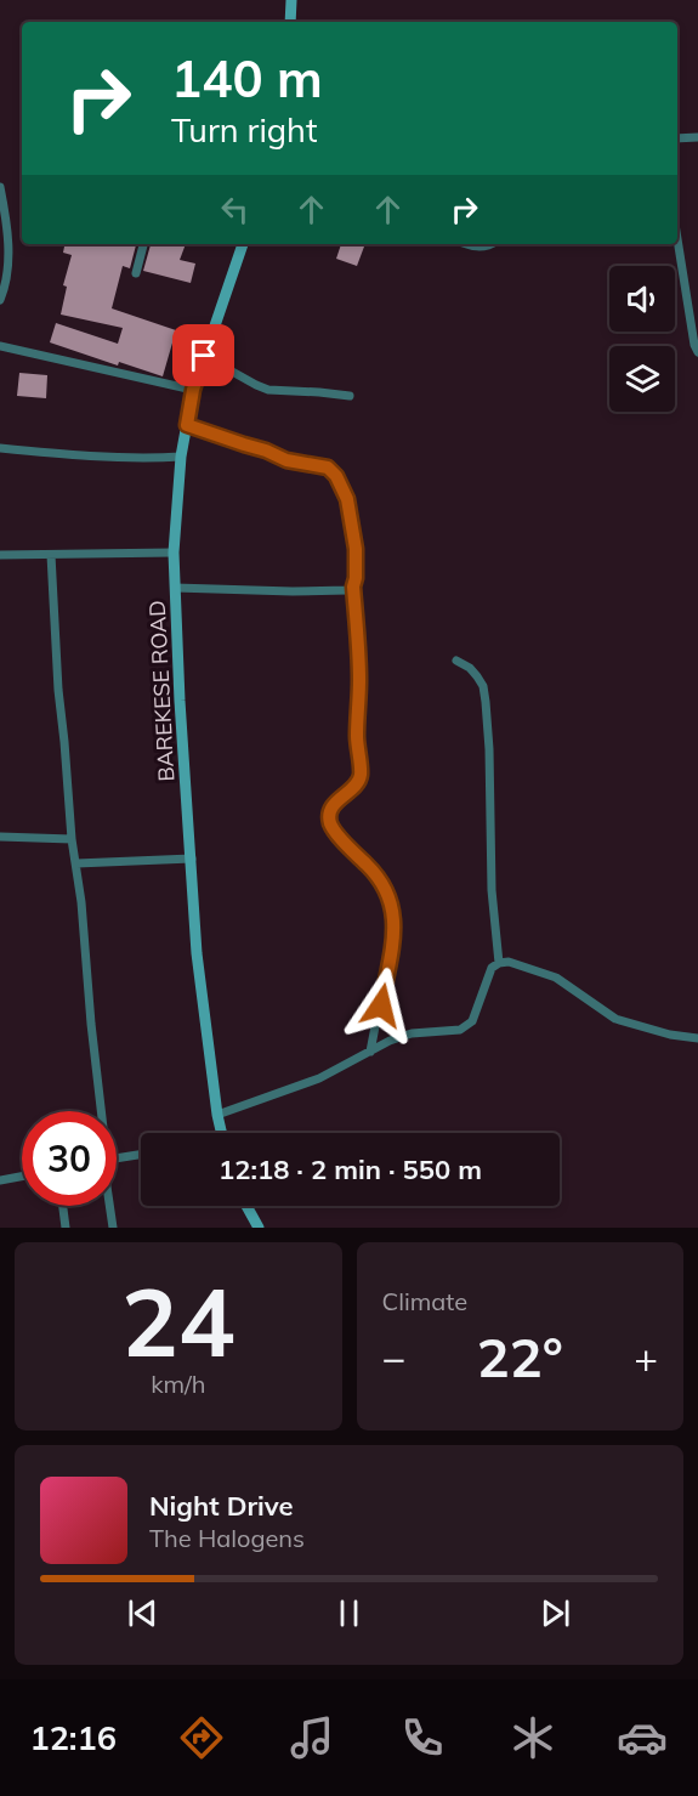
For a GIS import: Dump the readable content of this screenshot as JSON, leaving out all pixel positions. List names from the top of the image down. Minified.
{"streets":{"main road":["BAREKESE ROAD"]},"page":{"turn":["140 m","Turn right"],"limit":"30","trip":"12:18 · 2 min · 550 m","tile":[["24","km/h"],"Climate"],"heat":["−","22°","+"],"song":["Night Drive","The Halogens"],"tabs":"12:16"}}
